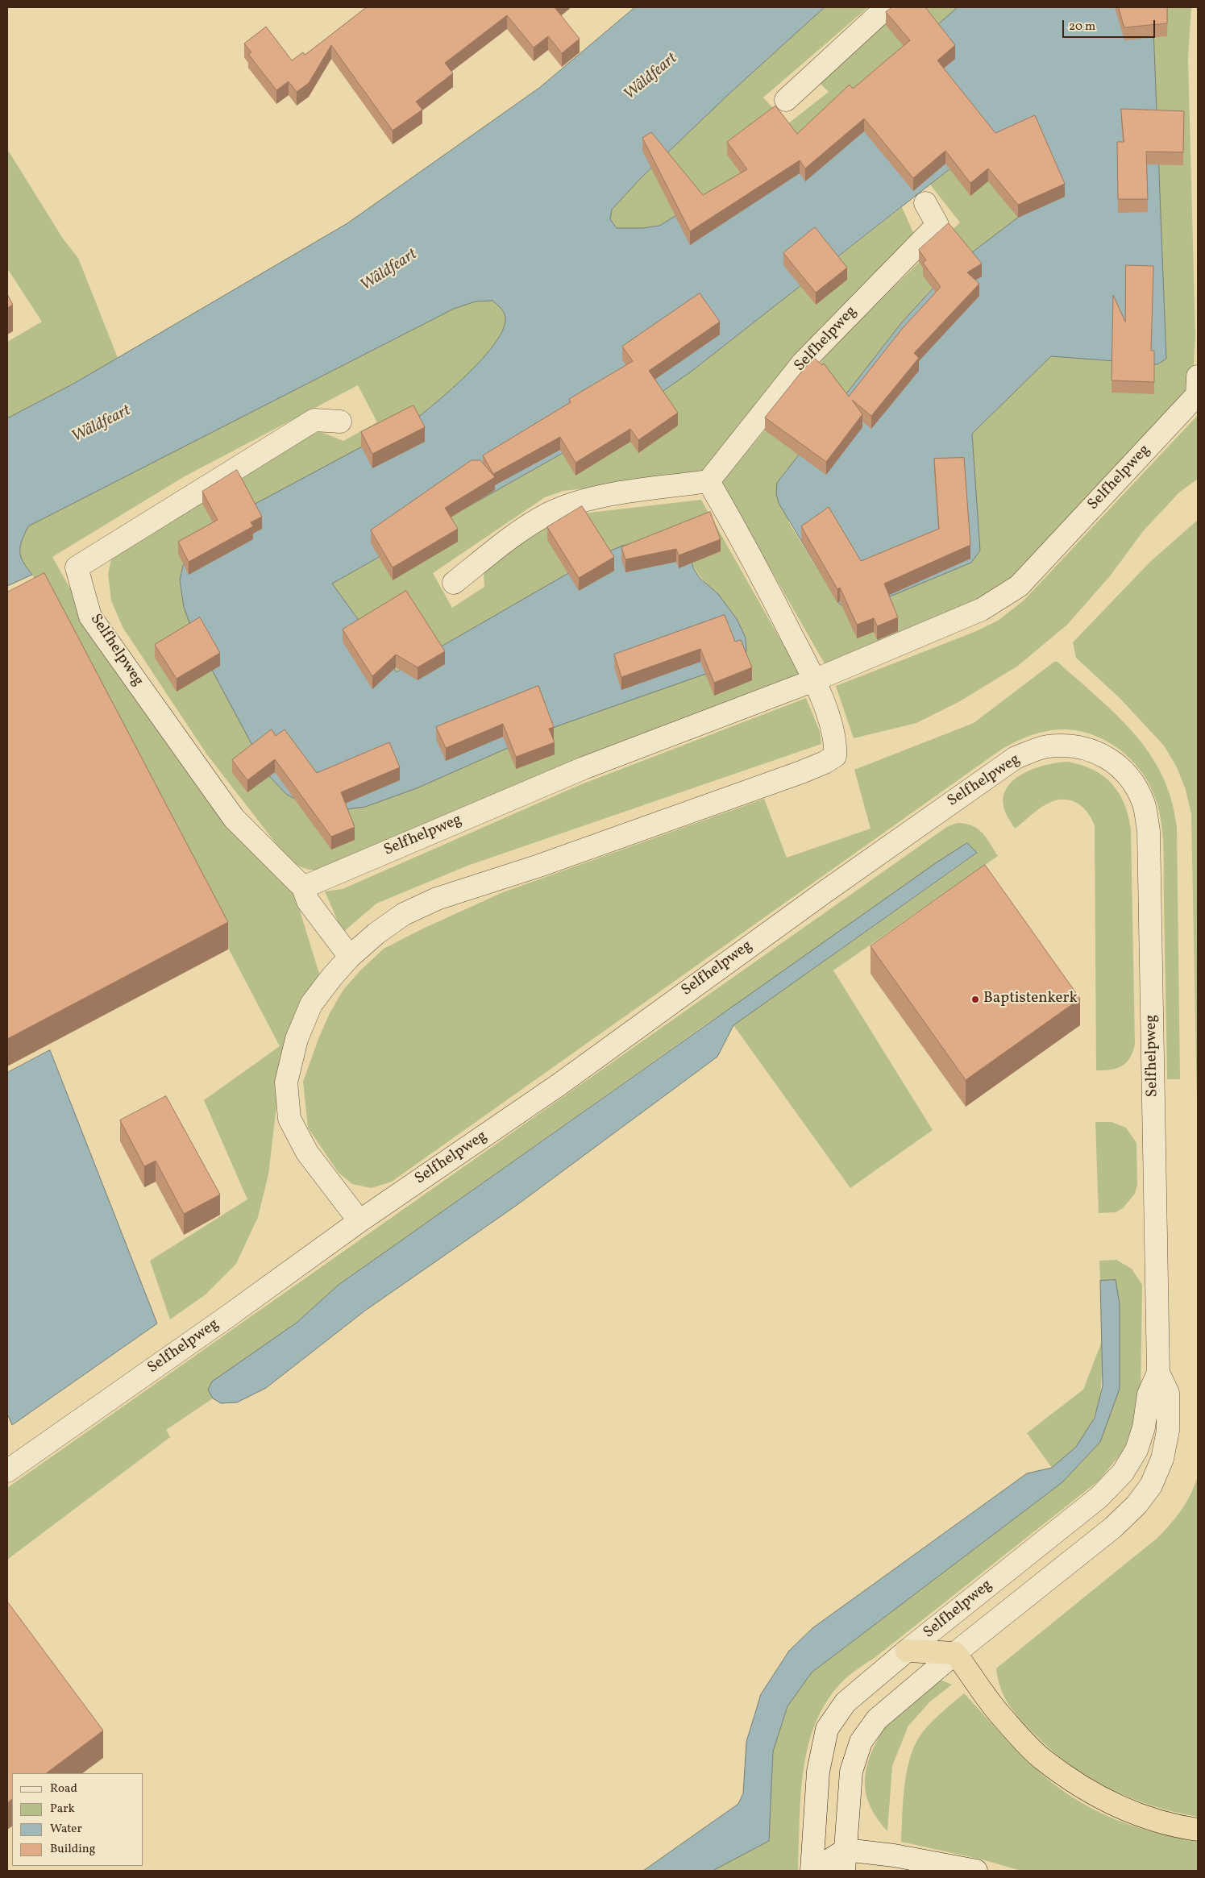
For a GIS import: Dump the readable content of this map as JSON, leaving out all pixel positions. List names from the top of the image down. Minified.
{"streets":{"street":["Selfhelpweg"]},"water":["Wâldfeart"],"places":["Baptistenkerk"],"legend":["Road","Park","Water","Building"],"scale_bar":"20 m"}
